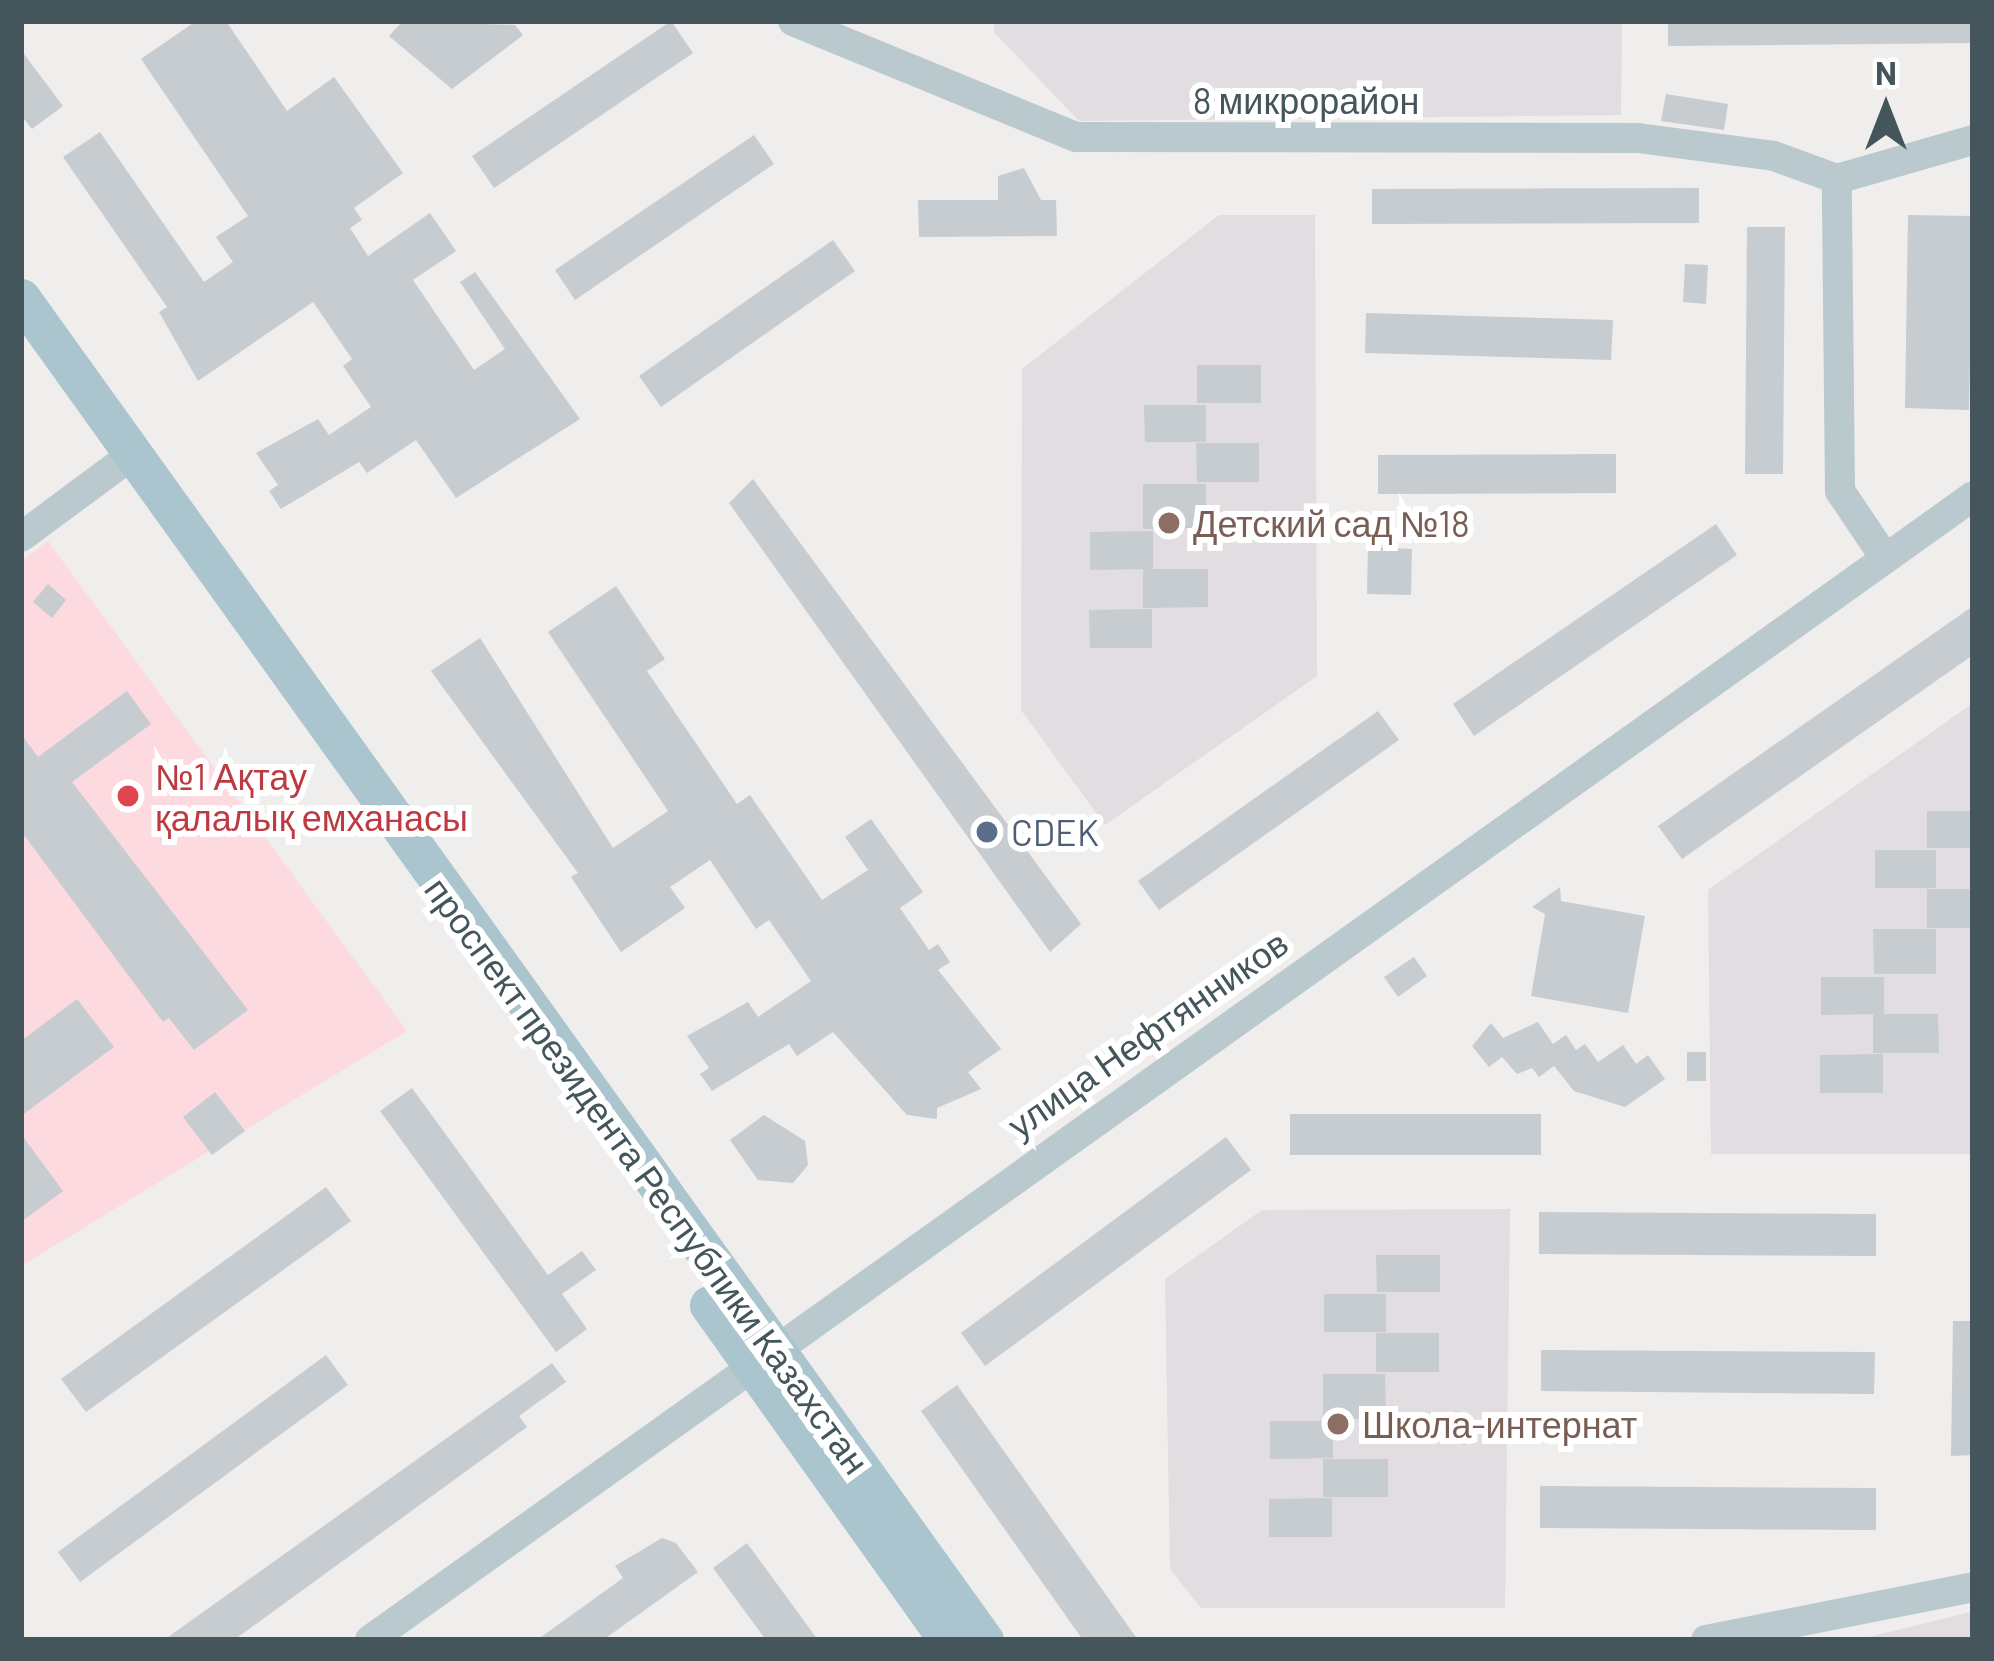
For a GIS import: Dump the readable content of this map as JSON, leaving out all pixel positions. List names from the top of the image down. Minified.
{"streets":{"main road":["проспект президента Республики Казахстан"],"street":["8 микрорайон","улица Нефтянников"]},"crossings":[["улица Нефтянников","проспект президента Республики Казахстан"]],"places":["Детский сад №18","№1 Ақтау қалалық емханасы","CDEK","Школа-интернат"],"north":"top"}
